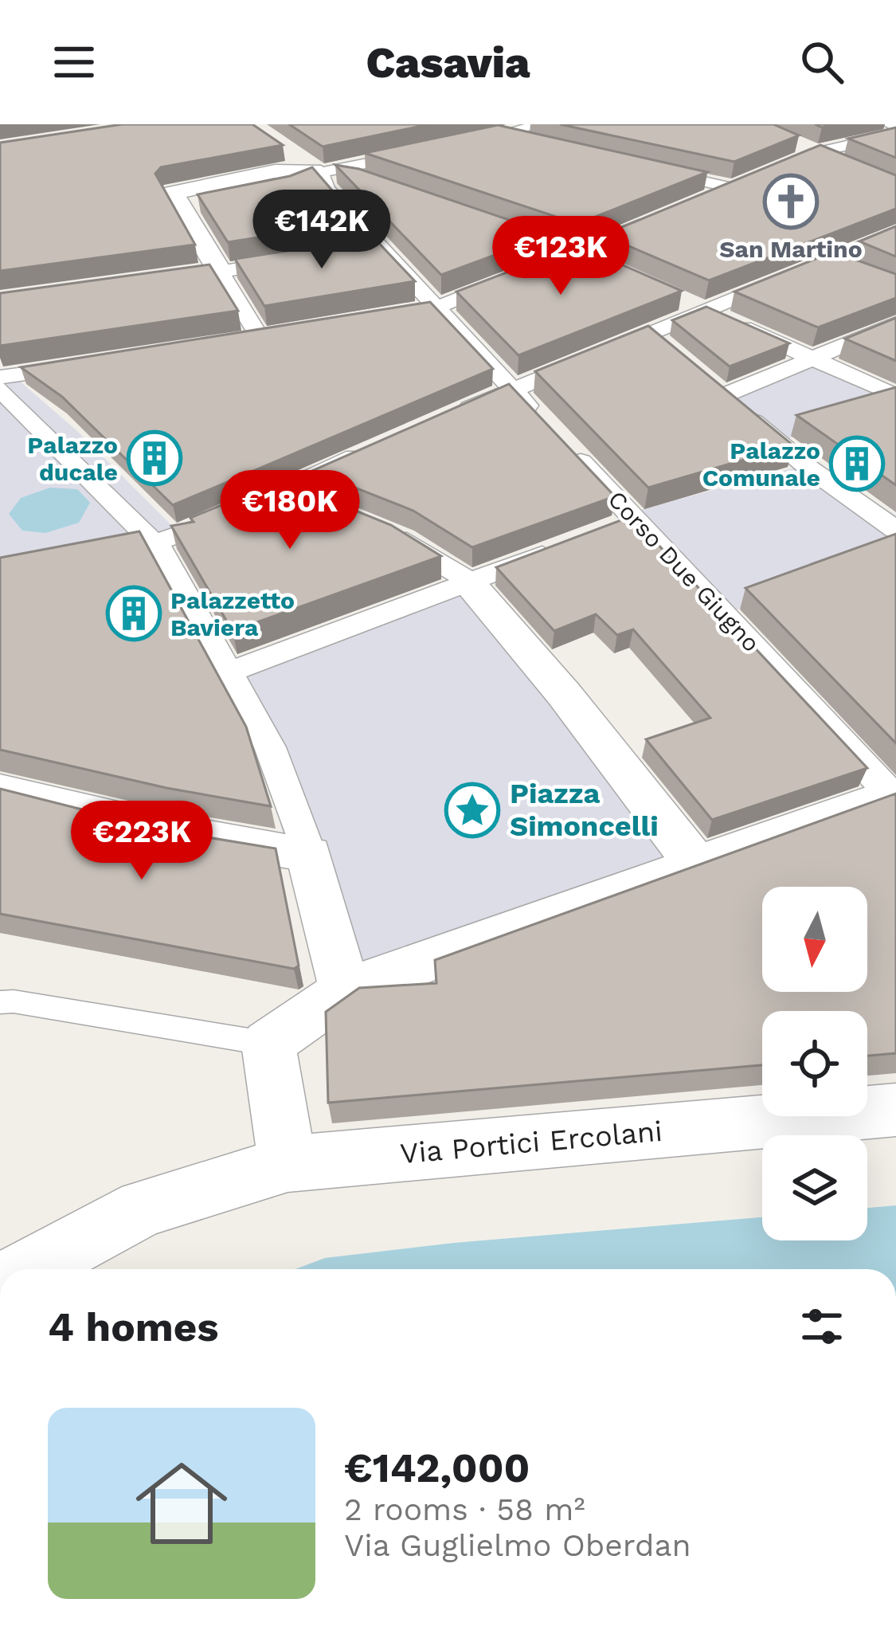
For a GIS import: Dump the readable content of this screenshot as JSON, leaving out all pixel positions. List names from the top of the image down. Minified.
{"streets":{"street":["Corso Due Giugno","Via Portici Ercolani"]},"places":{"church":["San Martino"],"building":["Palazzo ducale","Palazzo Comunale","Palazzetto Baviera"],"place":["Piazza Simoncelli"]},"north":"bottom","page":{"header":"Casavia","price":["€142K","€123K","€180K","€223K"],"heading":"4 homes","list":[{"name":"€142,000","note":"2 rooms · 58 m² · Via Guglielmo Oberdan"}]}}
